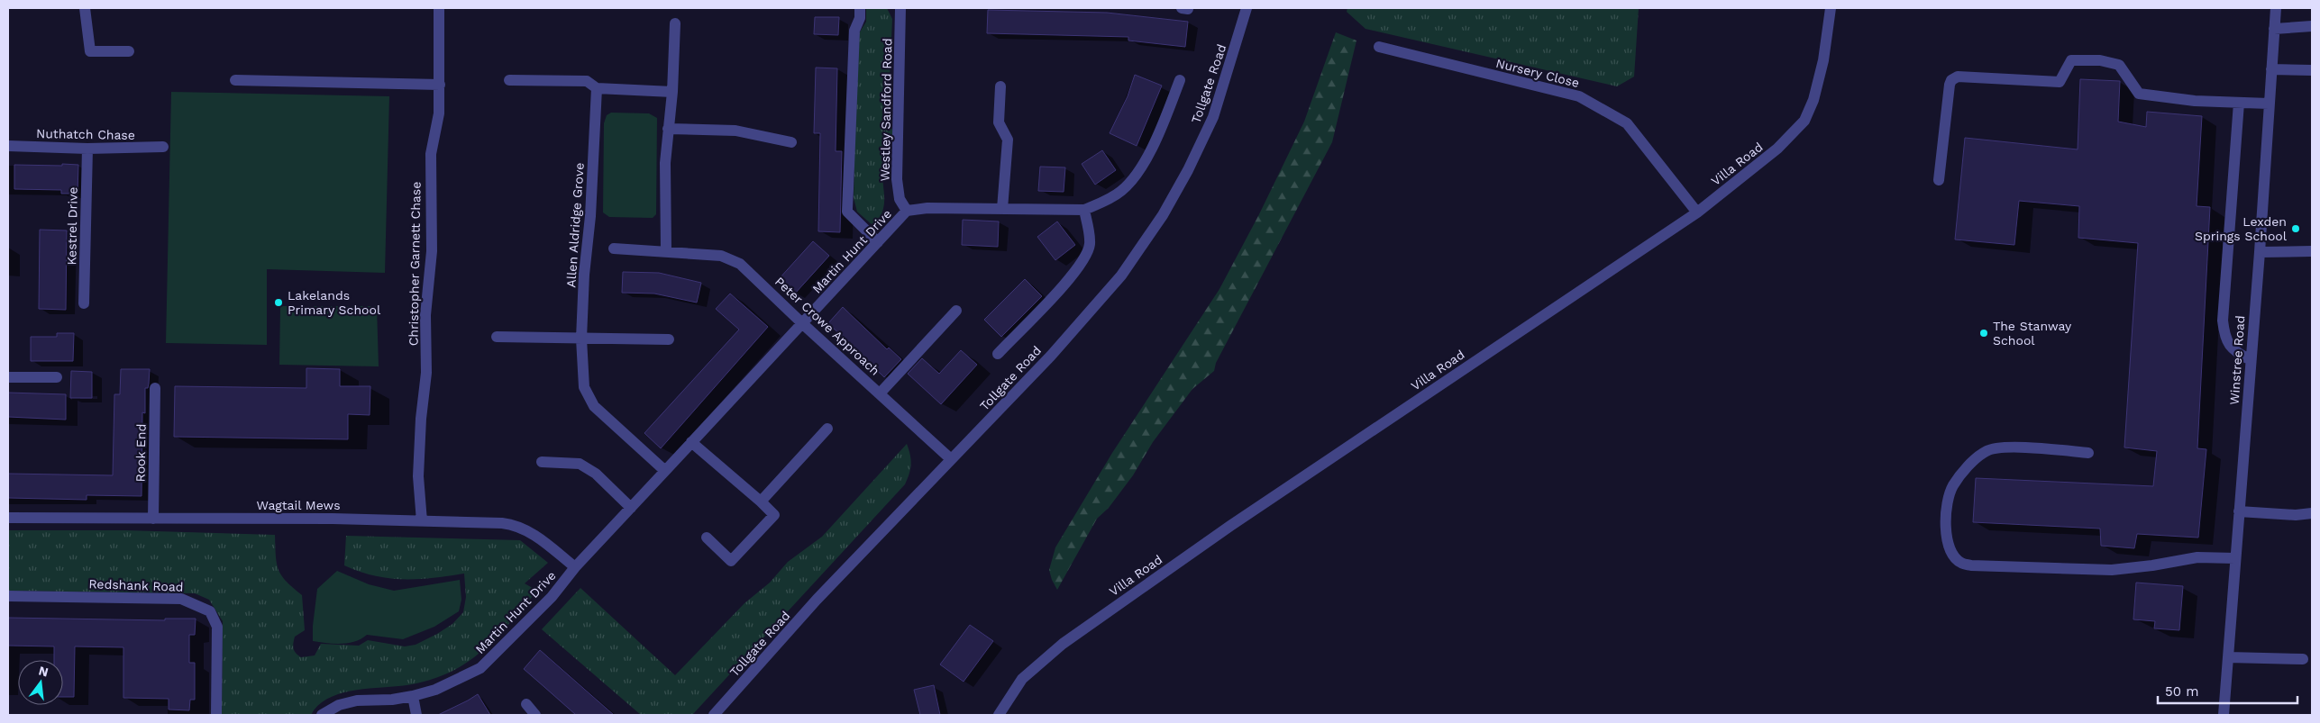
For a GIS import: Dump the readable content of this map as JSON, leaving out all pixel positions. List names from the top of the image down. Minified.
{"streets":{"street":["Nursery Close","Tollgate Road","Westley Sandford Road","Nuthatch Chase","Villa Road","Allen Aldridge Grove","Kestrel Drive","Martin Hunt Drive","Christopher Garnett Chase","Peter Crowe Approach","Winstree Road","Rook End","Wagtail Mews","Redshank Road"]},"crossings":[["Nursery Close","Villa Road"],["Tollgate Road","Peter Crowe Approach"],["Westley Sandford Road","Martin Hunt Drive"],["Nuthatch Chase","Kestrel Drive"],["Allen Aldridge Grove","Martin Hunt Drive"],["Martin Hunt Drive","Peter Crowe Approach"],["Martin Hunt Drive","Wagtail Mews"],["Christopher Garnett Chase","Wagtail Mews"],["Rook End","Wagtail Mews"]],"places":["Lexden Springs School","Lakelands Primary School","The Stanway School"],"scale_bar":"50 m","north":"top"}
